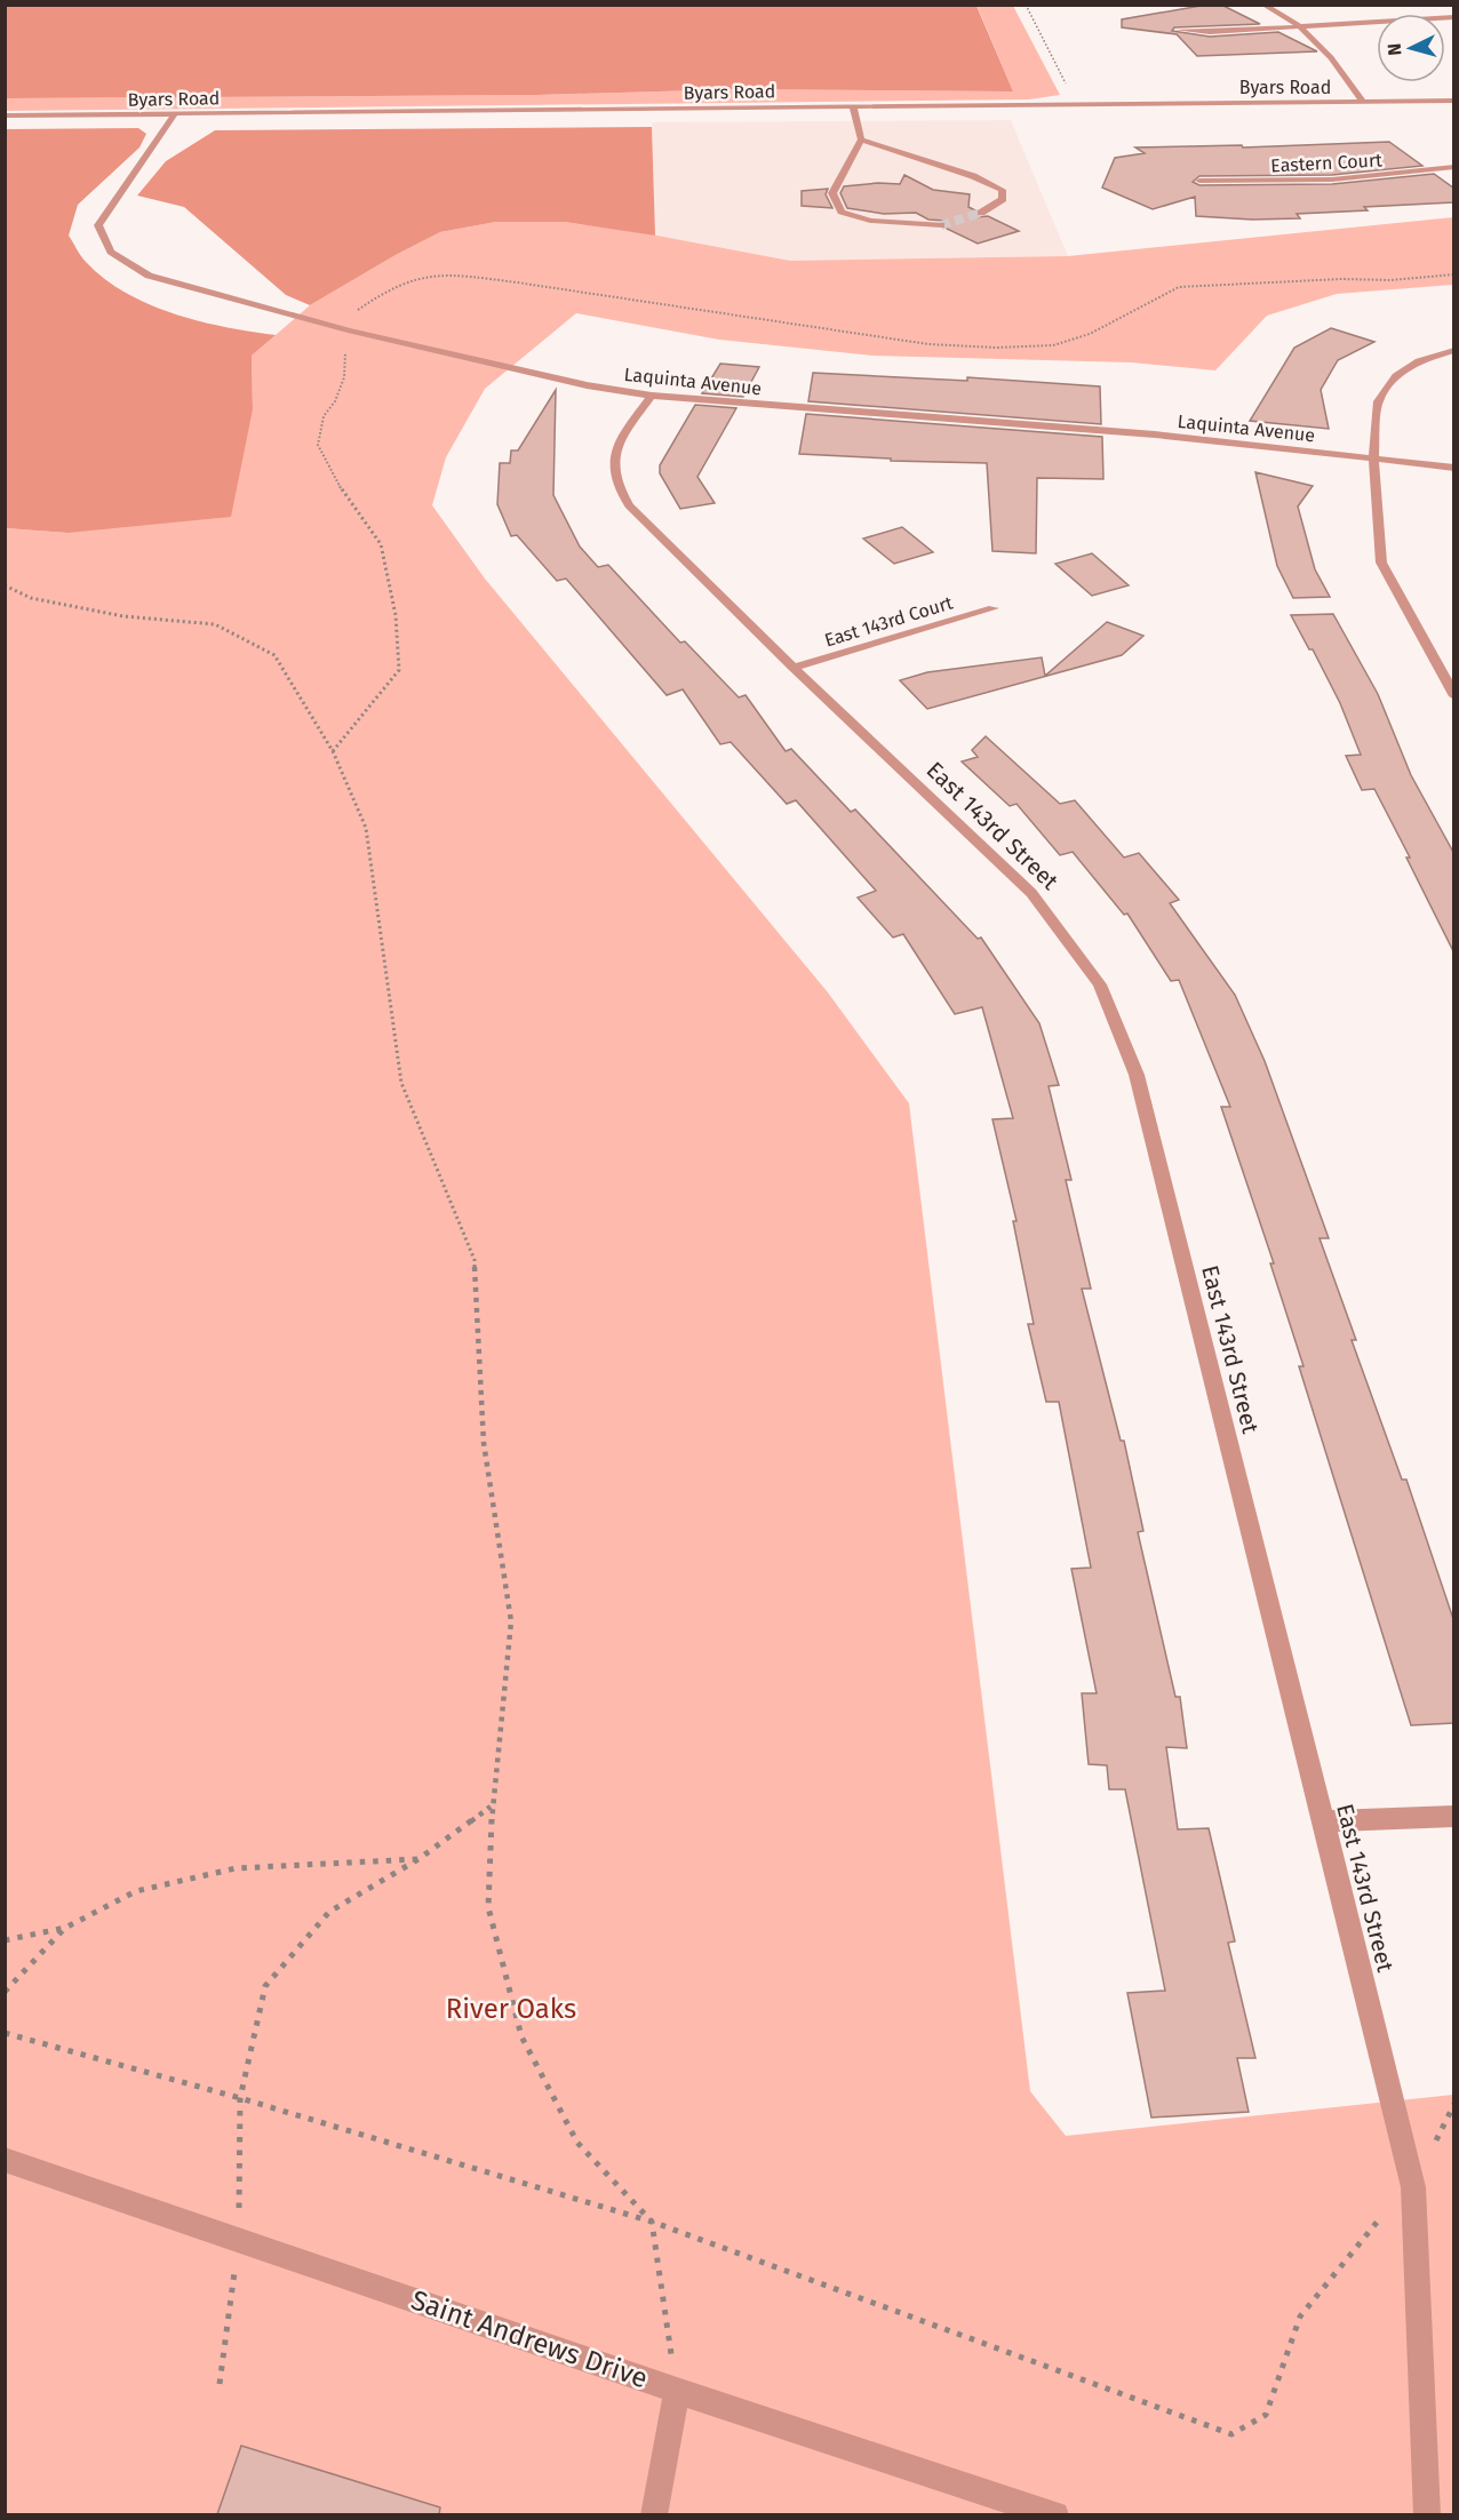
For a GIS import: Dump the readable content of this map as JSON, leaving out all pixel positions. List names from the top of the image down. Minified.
{"streets":{"street":["Byars Road","Eastern Court","Laquinta Avenue","East 143rd Court","East 143rd Street","Saint Andrews Drive"]},"crossings":[["Byars Road","Laquinta Avenue"],["Laquinta Avenue","East 143rd Street"],["East 143rd Court","East 143rd Street"]],"parks":["River Oaks"],"north":"left"}
